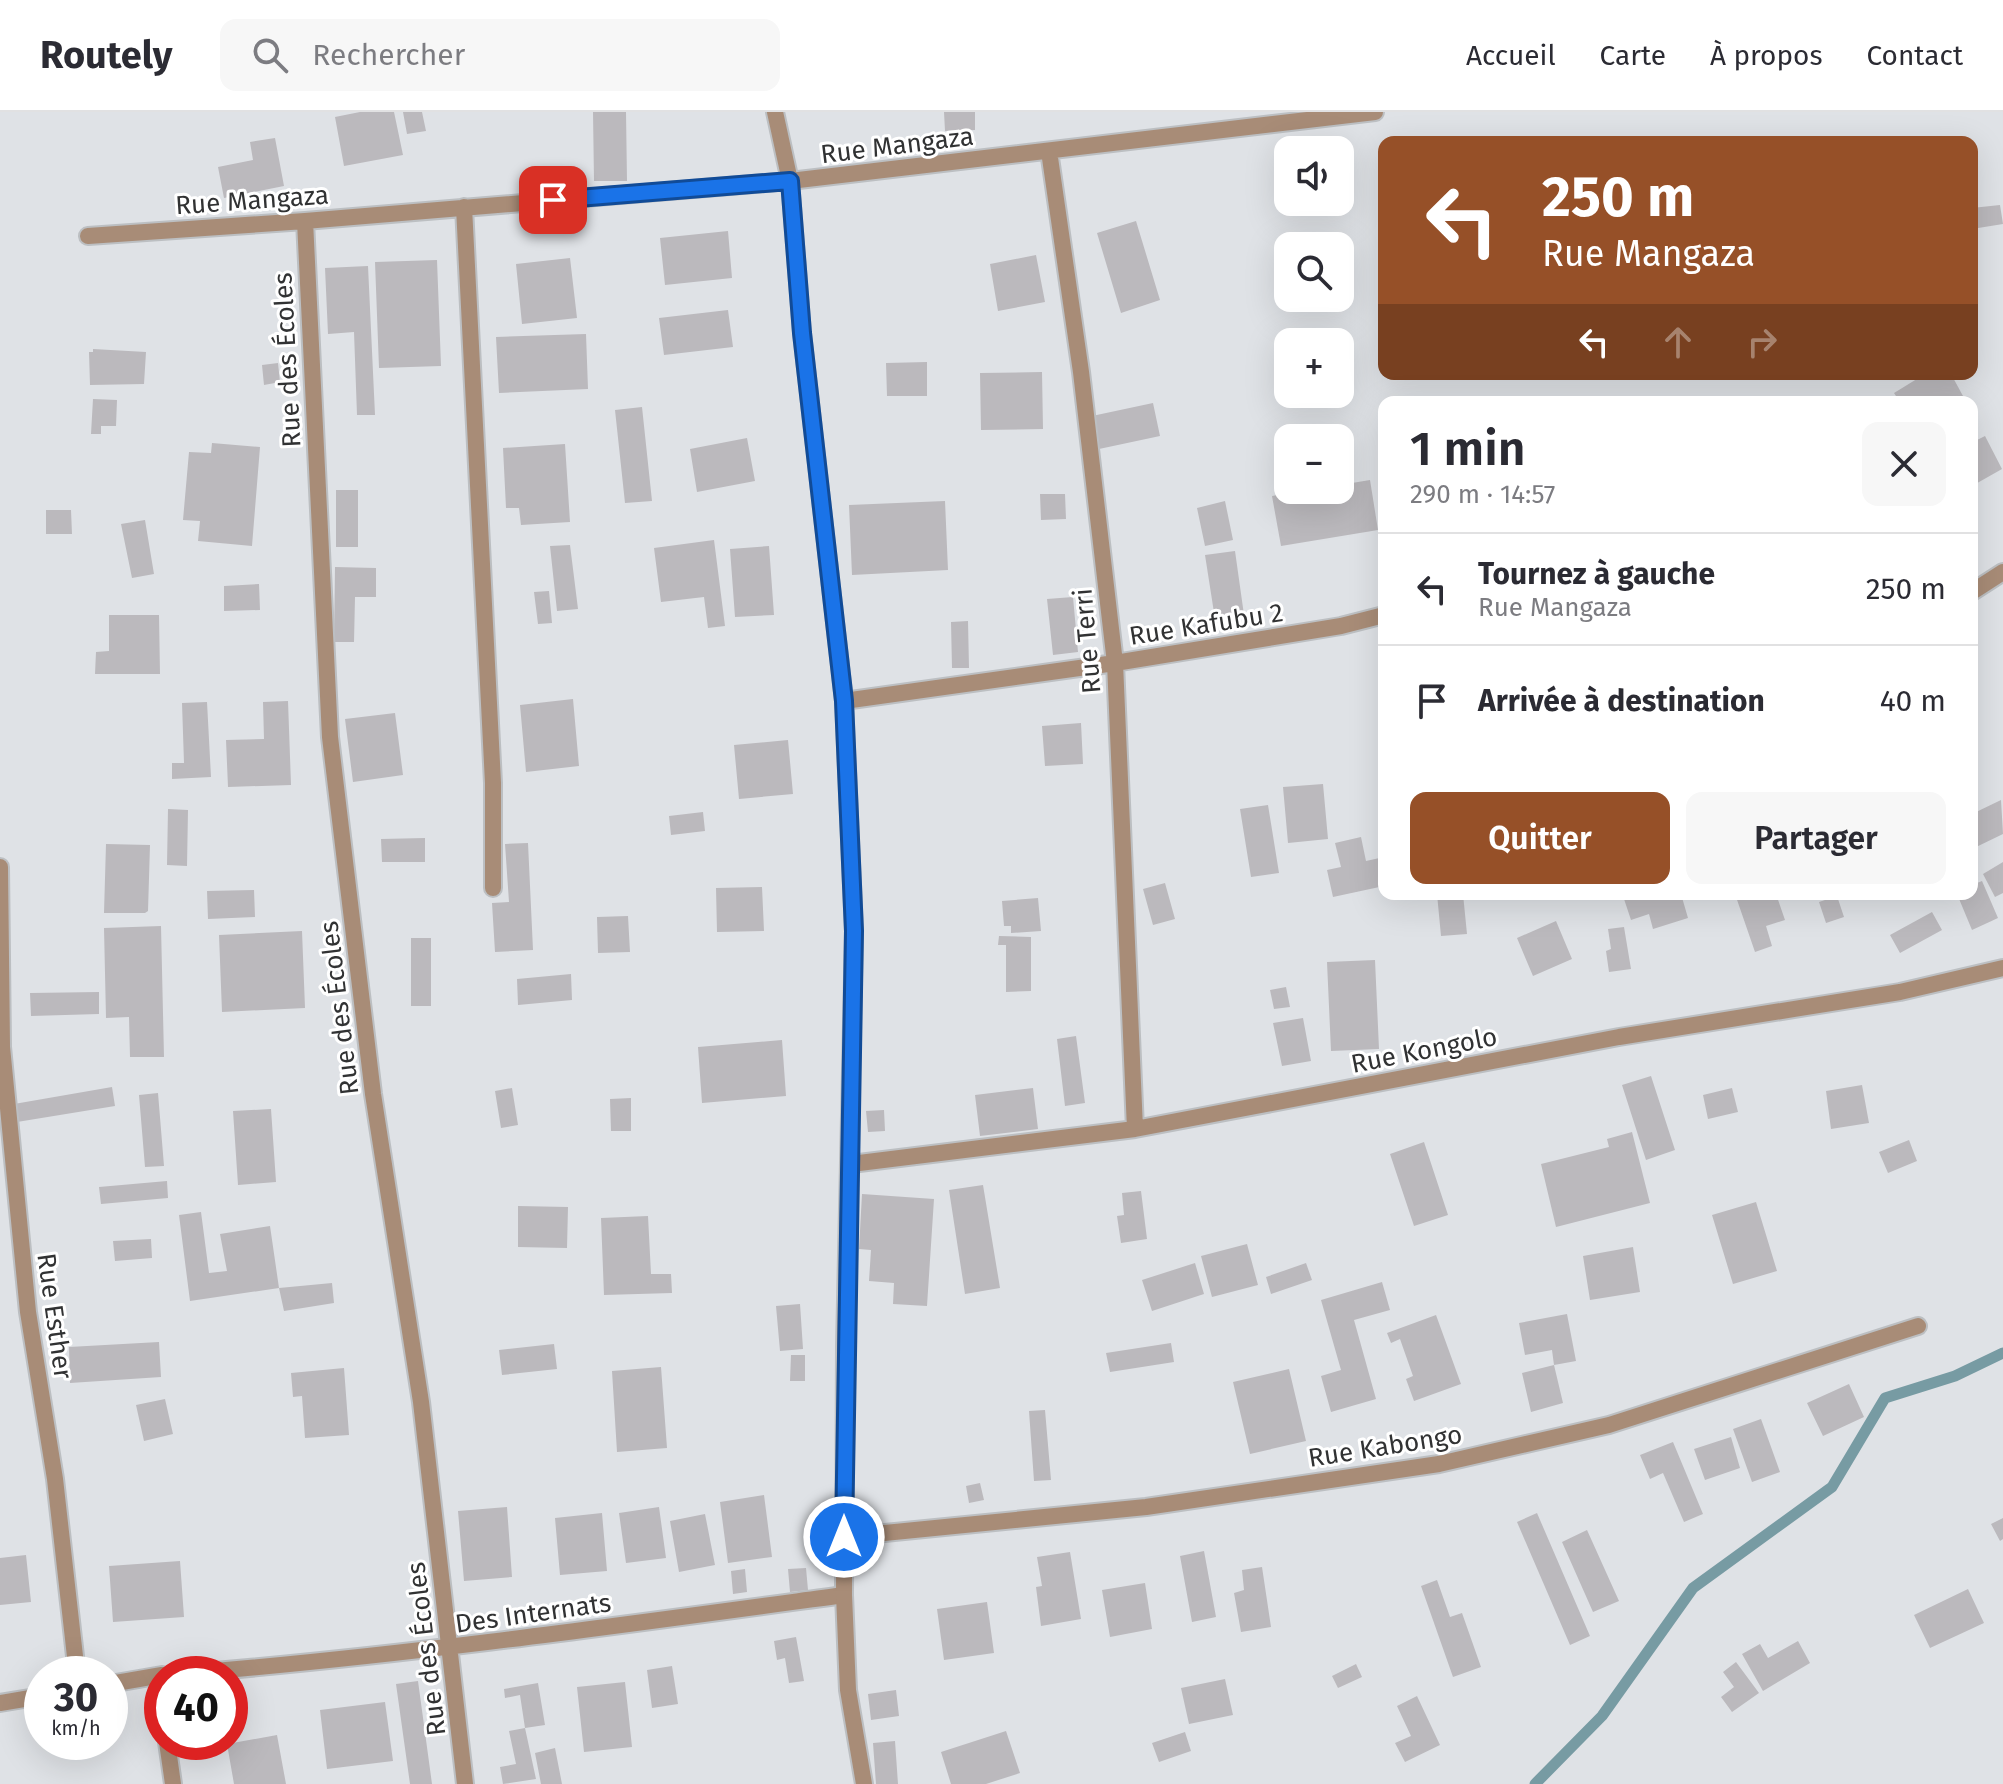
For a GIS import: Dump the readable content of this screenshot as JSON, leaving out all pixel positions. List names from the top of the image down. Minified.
{"streets":{"street":["Rue Mangaza","Rue des Écoles","Rue Kafubu 2","Rue Terri","Rue Kongolo","Rue Esther","Rue Kabongo","Des Internats"]},"crossings":[["Rue Mangaza","Rue des Écoles"],["Rue Mangaza","Rue Terri"],["Rue des Écoles","Des Internats"],["Rue Kafubu 2","Rue Terri"],["Rue Terri","Rue Kongolo"]],"page":{"header":"Routely","search":"Rechercher","nav":["Accueil","Carte","À propos","Contact"],"map_buttons":["+","−"],"turn":["250 m","Rue Mangaza"],"heading":["1 min","290 m · 14:57"],"list":[{"name":"Tournez à gauche","note":"Rue Mangaza","value":"250 m"},{"name":"Arrivée à destination","value":"40 m"}],"buttons":["Quitter","Partager"],"speed":"30 km/h","limit":"40"}}
